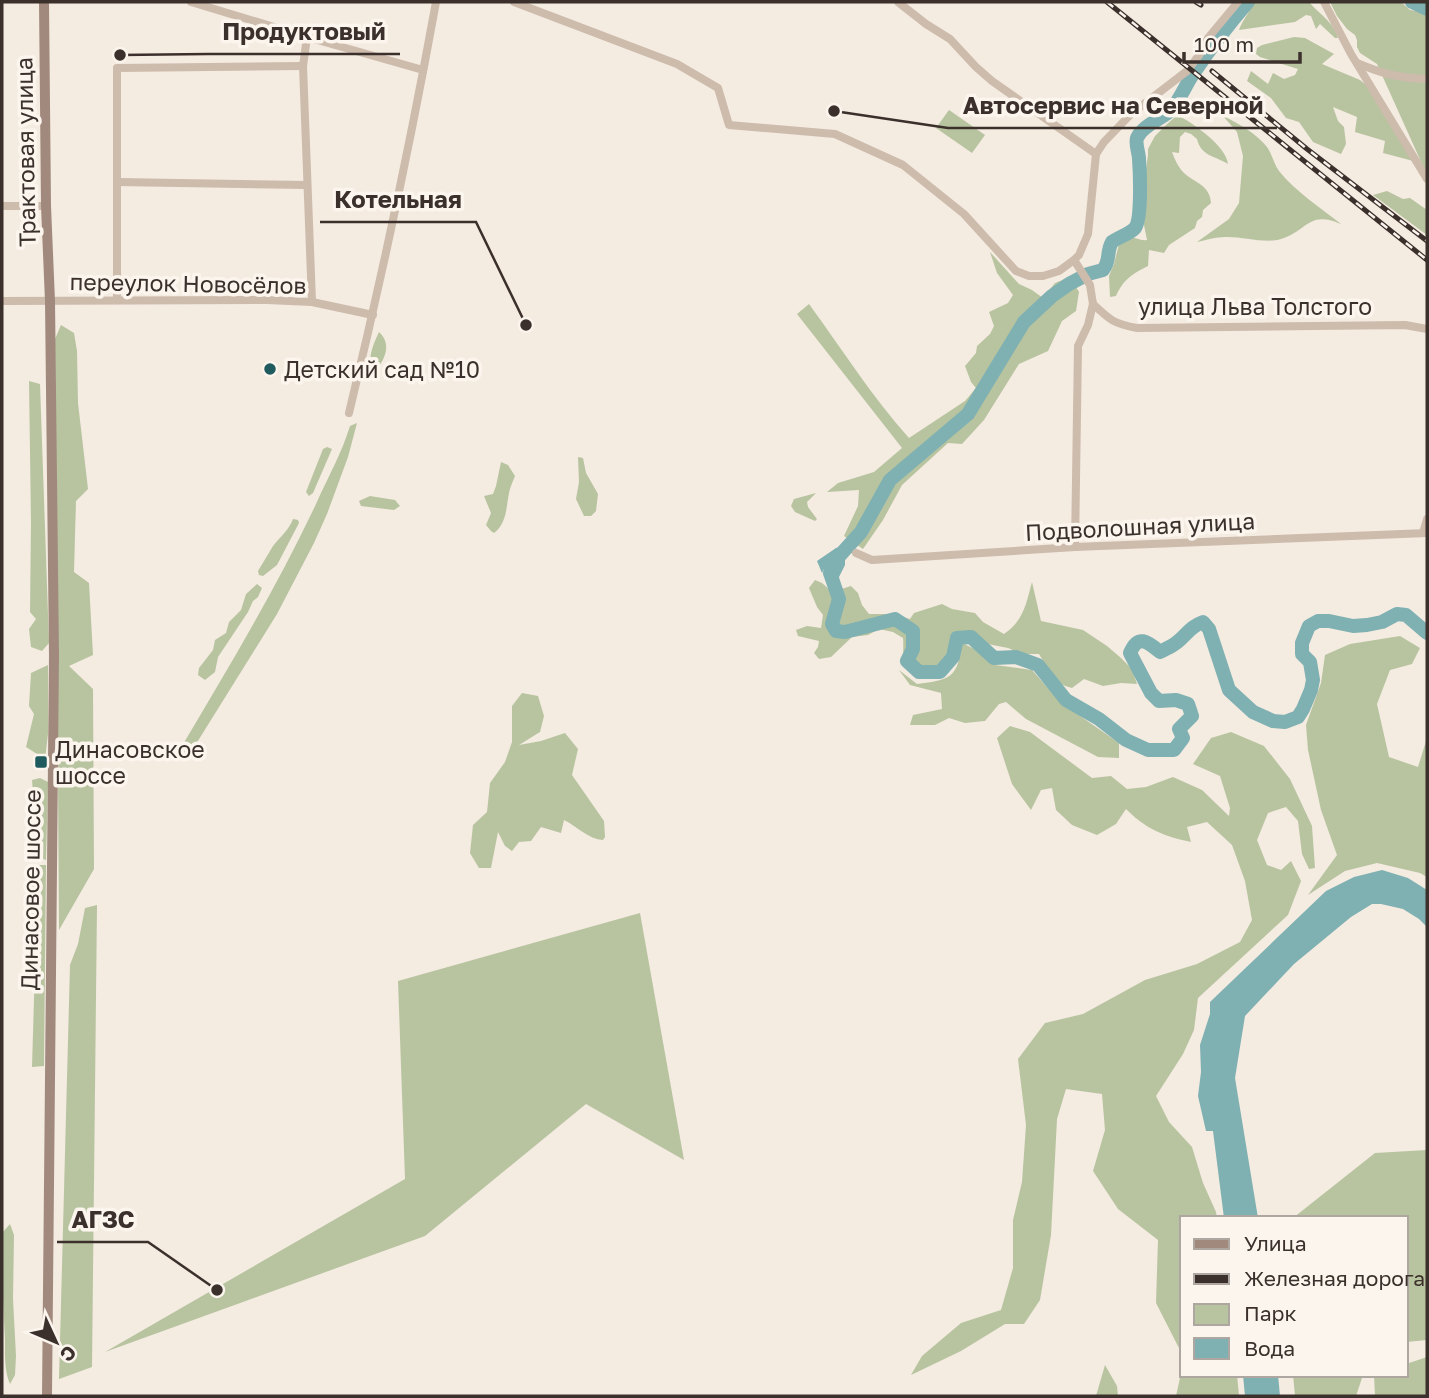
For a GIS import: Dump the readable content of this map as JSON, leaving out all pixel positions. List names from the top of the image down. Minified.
{"streets":{"street":["Трактовая улица","переулок Новосёлов","улица Льва Толстого","Подволошная улица","Динасовое шоссе"]},"crossings":[["Трактовая улица","переулок Новосёлов"],["Трактовая улица","Динасовое шоссе"],["переулок Новосёлов","Динасовое шоссе"]],"places":{"other":["Продуктовый","Автосервис на Северной","Котельная","Детский сад №10","АГЗС"],"transit":["Динасовское шоссе"]},"legend":["Улица","Железная дорога","Парк","Вода"],"scale_bar":"100 m","north":"bottom right"}
